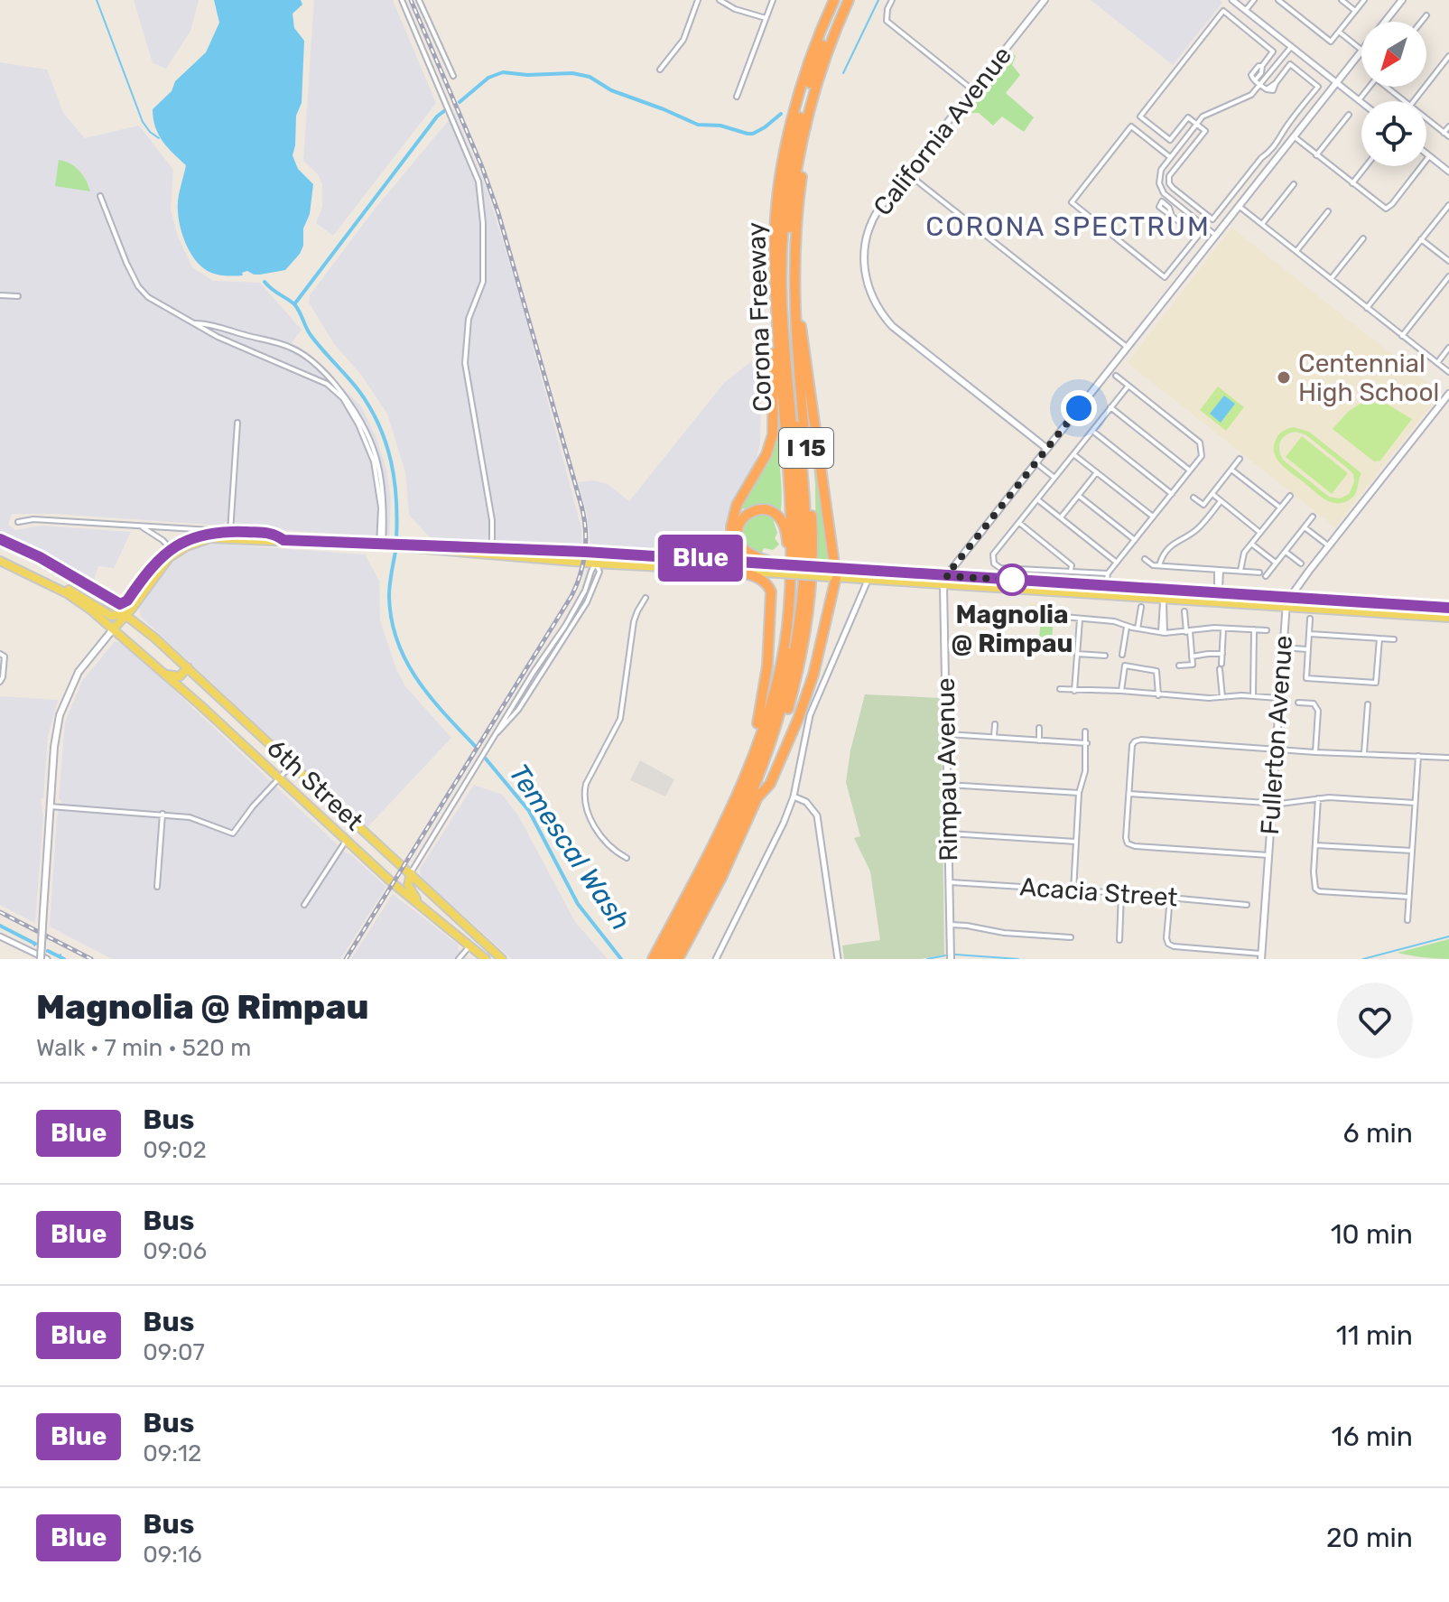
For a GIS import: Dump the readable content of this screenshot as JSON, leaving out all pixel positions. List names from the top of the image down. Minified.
{"streets":{"highway":["Corona Freeway","I 15"],"main road":["California Avenue","Fullerton Avenue","Rimpau Avenue","6th Street"],"street":["Acacia Street"]},"crossings":[["California Avenue","Rimpau Avenue"],["Rimpau Avenue","Acacia Street"]],"districts":["CORONA SPECTRUM"],"water":["Temescal Wash"],"places":["Centennial High School","Magnolia @ Rimpau"],"lines":["bus line Blue"],"north":"bottom left","page":{"on_map":"Blue","heading":["Magnolia @ Rimpau","Walk · 7 min · 520 m"],"list":[{"mark":"Blue","name":"Bus","note":"09:02","value":"6 min"},{"mark":"Blue","name":"Bus","note":"09:06","value":"10 min"},{"mark":"Blue","name":"Bus","note":"09:07","value":"11 min"},{"mark":"Blue","name":"Bus","note":"09:12","value":"16 min"},{"mark":"Blue","name":"Bus","note":"09:16","value":"20 min"}]}}
